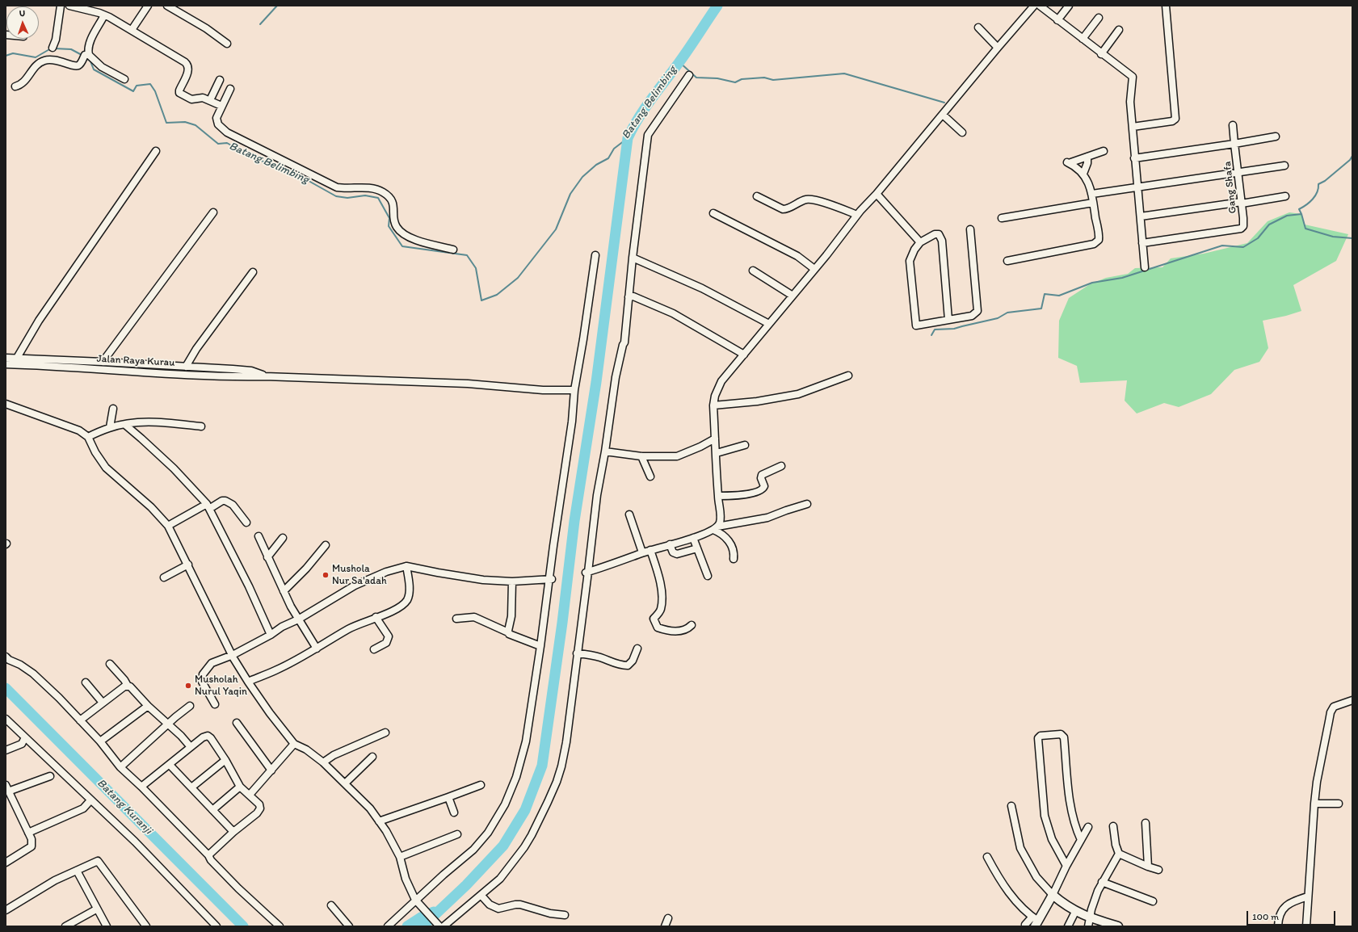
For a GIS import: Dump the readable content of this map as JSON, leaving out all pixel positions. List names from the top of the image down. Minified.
{"streets":{"street":["Gang Shafa","Jalan Raya Kurau"]},"water":["Batang Belimbing","Batang Kuranji"],"places":["Mushola Nur Sa'adah","Musholah Nurul Yaqin"],"scale_bar":"100 m","north":"top"}
